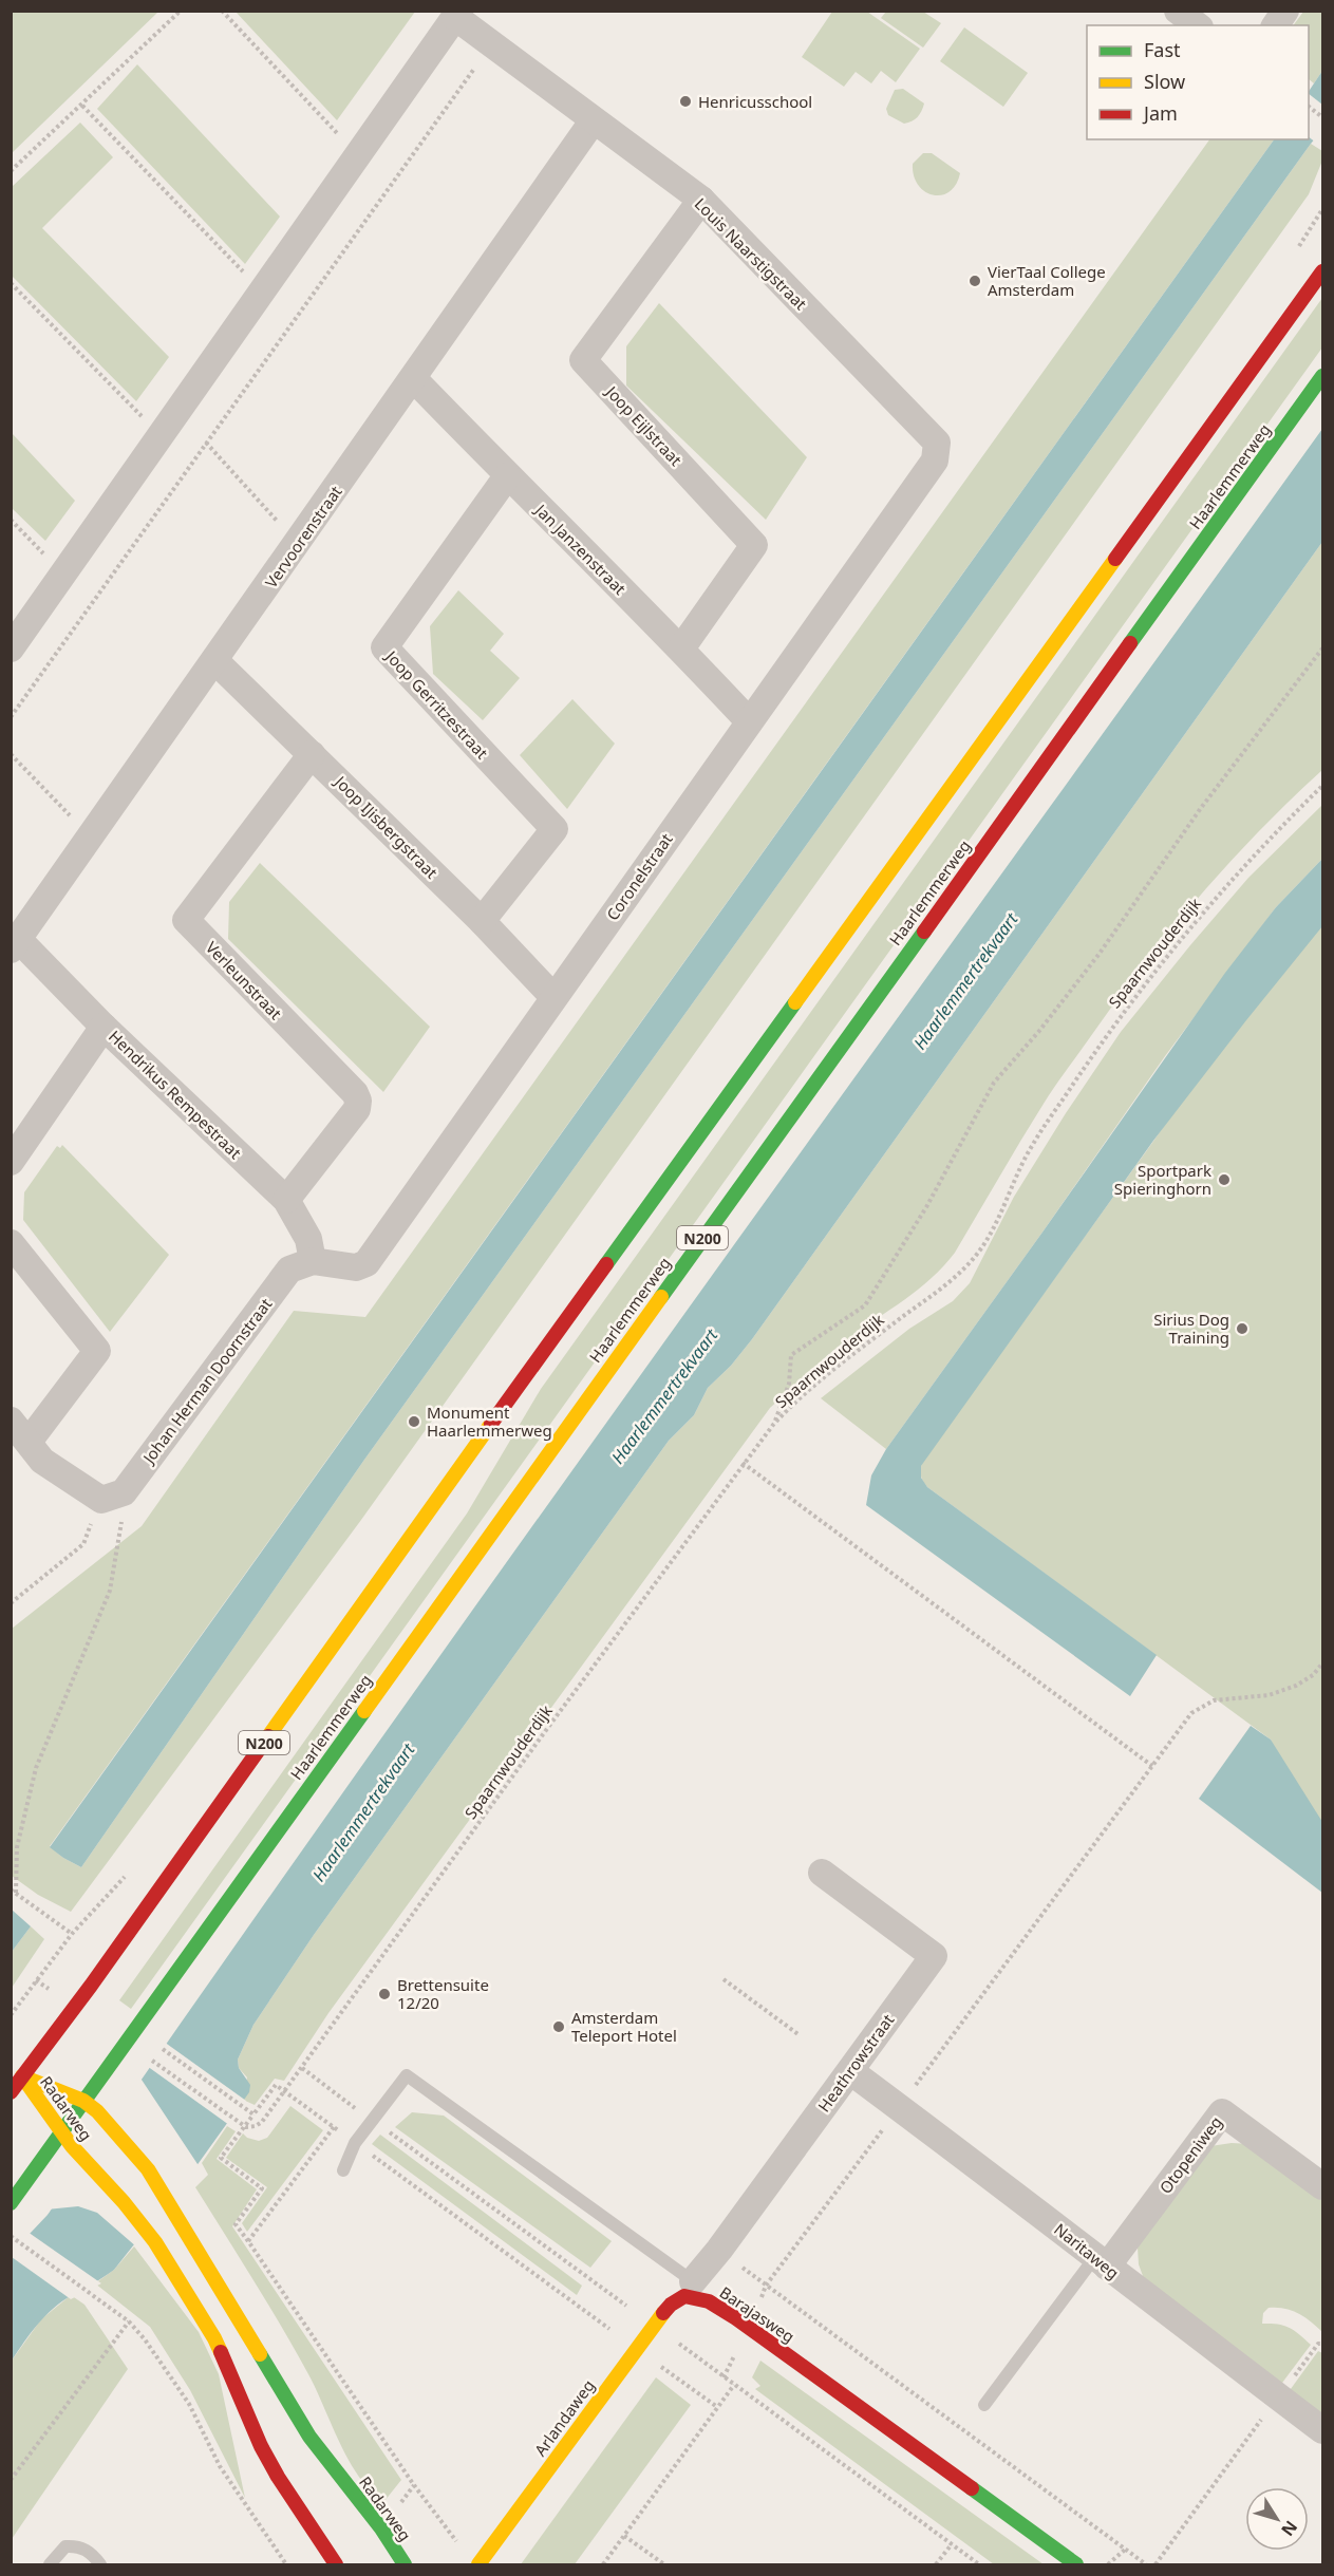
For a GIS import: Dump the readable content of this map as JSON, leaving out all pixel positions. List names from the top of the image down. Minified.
{"streets":{"main road":["Haarlemmerweg","N200","Radarweg","Barajasweg","Arlandaweg"],"street":["Louis Naarstigstraat","Joop Eijlstraat","Vervoorenstraat","Jan Janzenstraat","Joop Gerritzestraat","Joop IJisbergstraat","Coronelstraat","Verleunstraat","Hendrikus Rempestraat","Johan Herman Doornstraat","Heathrowstraat","Otopeniweg","Naritaweg"],"path":["Spaarnwouderdijk"]},"crossings":[["Louis Naarstigstraat","Joop Eijlstraat"],["Louis Naarstigstraat","Vervoorenstraat"],["Louis Naarstigstraat","Coronelstraat"],["Joop Eijlstraat","Jan Janzenstraat"],["Haarlemmerweg","Radarweg"],["Vervoorenstraat","Jan Janzenstraat"],["Vervoorenstraat","Joop IJisbergstraat"],["Vervoorenstraat","Hendrikus Rempestraat"],["Jan Janzenstraat","Joop Gerritzestraat"],["Jan Janzenstraat","Coronelstraat"],["Joop Gerritzestraat","Joop IJisbergstraat"],["Joop IJisbergstraat","Coronelstraat"],["Joop IJisbergstraat","Verleunstraat"],["Coronelstraat","Hendrikus Rempestraat"],["Coronelstraat","Johan Herman Doornstraat"],["Verleunstraat","Hendrikus Rempestraat"],["Hendrikus Rempestraat","Johan Herman Doornstraat"],["N200","Radarweg"],["Heathrowstraat","Naritaweg"],["Heathrowstraat","Barajasweg"],["Heathrowstraat","Arlandaweg"],["Otopeniweg","Naritaweg"],["Barajasweg","Arlandaweg"]],"water":["Haarlemmertrekvaart"],"places":["Henricusschool","VierTaal College Amsterdam","Sportpark Spieringhorn","Sirius Dog Training","Monument Haarlemmerweg","Brettensuite 12/20","Amsterdam Teleport Hotel"],"legend":["Fast","Slow","Jam"],"north":"bottom right"}
